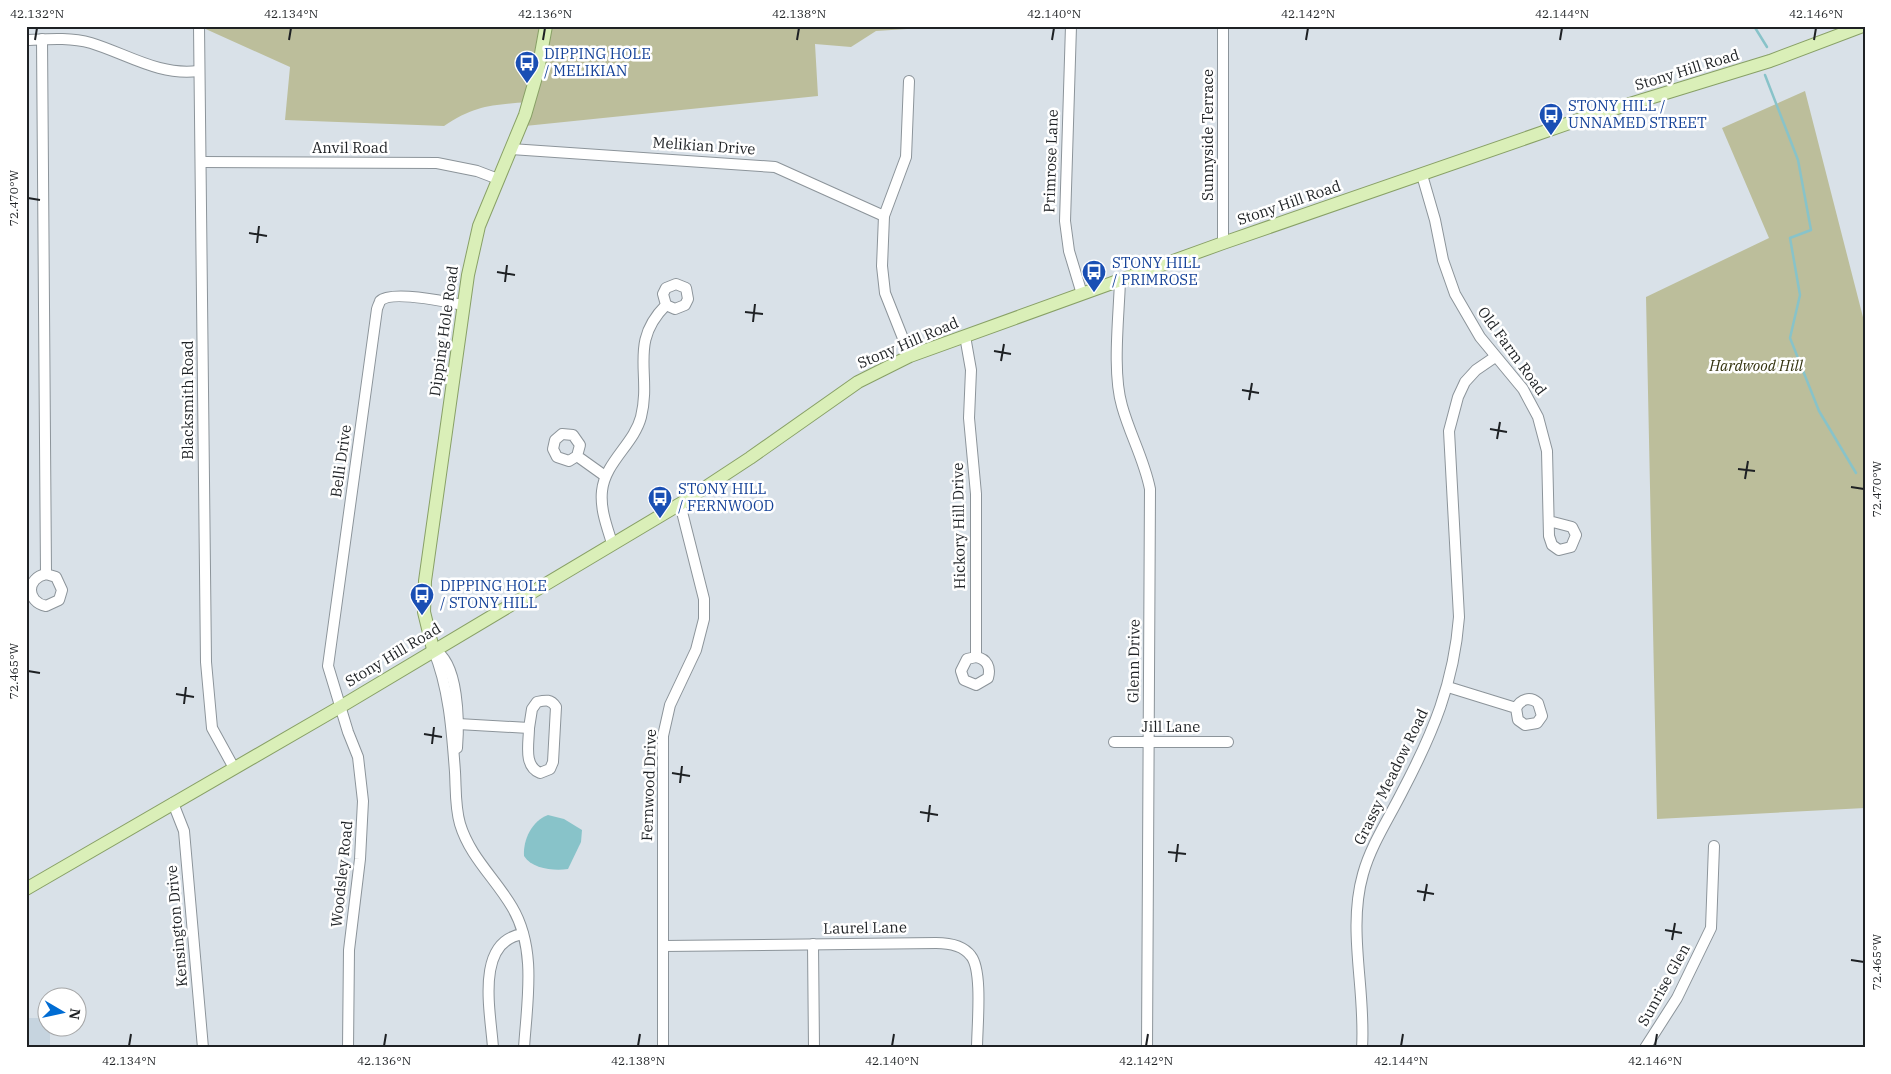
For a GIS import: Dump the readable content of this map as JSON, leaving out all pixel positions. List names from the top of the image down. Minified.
{"streets":{"main road":["Stony Hill Road","Dipping Hole Road"],"street":["Sunnyside Terrace","Melikian Drive","Anvil Road","Primrose Lane","Old Farm Road","Blacksmith Road","Belli Drive","Hickory Hill Drive","Glenn Drive","Jill Lane","Grassy Meadow Road","Fernwood Drive","Woodsley Road","Kensington Drive","Laurel Lane","Sunrise Glen"]},"crossings":[["Stony Hill Road","Sunnyside Terrace"],["Stony Hill Road","Primrose Lane"],["Stony Hill Road","Dipping Hole Road"],["Stony Hill Road","Old Farm Road"],["Stony Hill Road","Blacksmith Road"],["Stony Hill Road","Belli Drive"],["Stony Hill Road","Hickory Hill Drive"],["Stony Hill Road","Glenn Drive"],["Stony Hill Road","Fernwood Drive"],["Stony Hill Road","Woodsley Road"],["Stony Hill Road","Kensington Drive"],["Melikian Drive","Dipping Hole Road"],["Anvil Road","Dipping Hole Road"],["Anvil Road","Blacksmith Road"],["Dipping Hole Road","Belli Drive"],["Old Farm Road","Grassy Meadow Road"],["Belli Drive","Woodsley Road"],["Glenn Drive","Jill Lane"],["Fernwood Drive","Laurel Lane"]],"parks":["Hardwood Hill"],"places":{"bus stop":["DIPPING HOLE / MELIKIAN","STONY HILL / UNNAMED STREET","STONY HILL / PRIMROSE","STONY HILL / FERNWOOD","DIPPING HOLE / STONY HILL"]},"north":"right","coordinates":["42.132°N","42.134°N","42.136°N","42.138°N","42.140°N","42.142°N","42.144°N","42.146°N","72.470°W","72.465°W"]}
